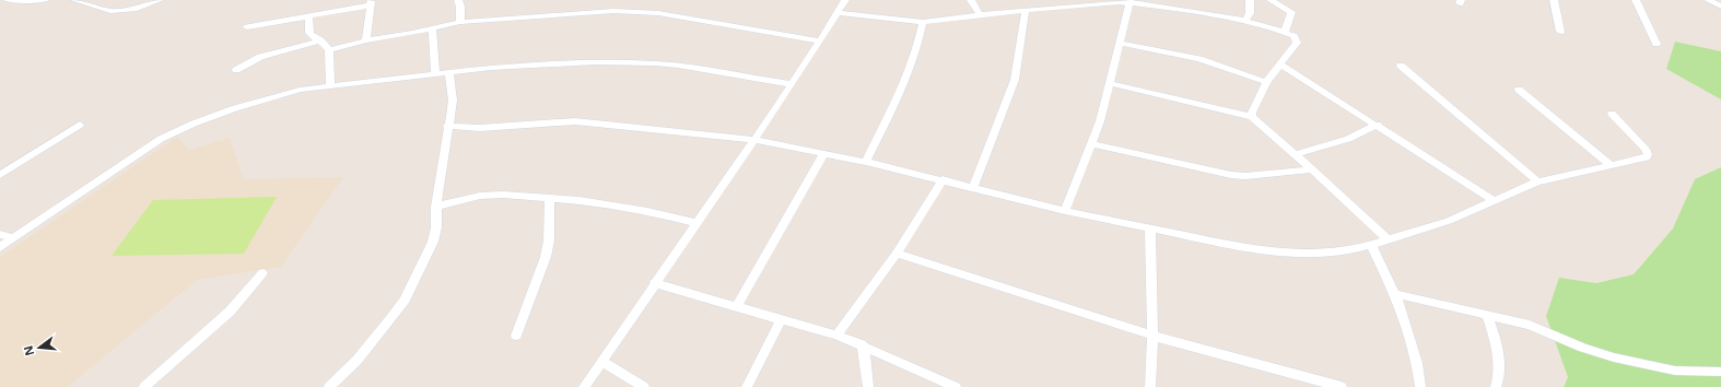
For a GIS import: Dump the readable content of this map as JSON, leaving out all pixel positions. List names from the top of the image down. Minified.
{"north":"left"}
